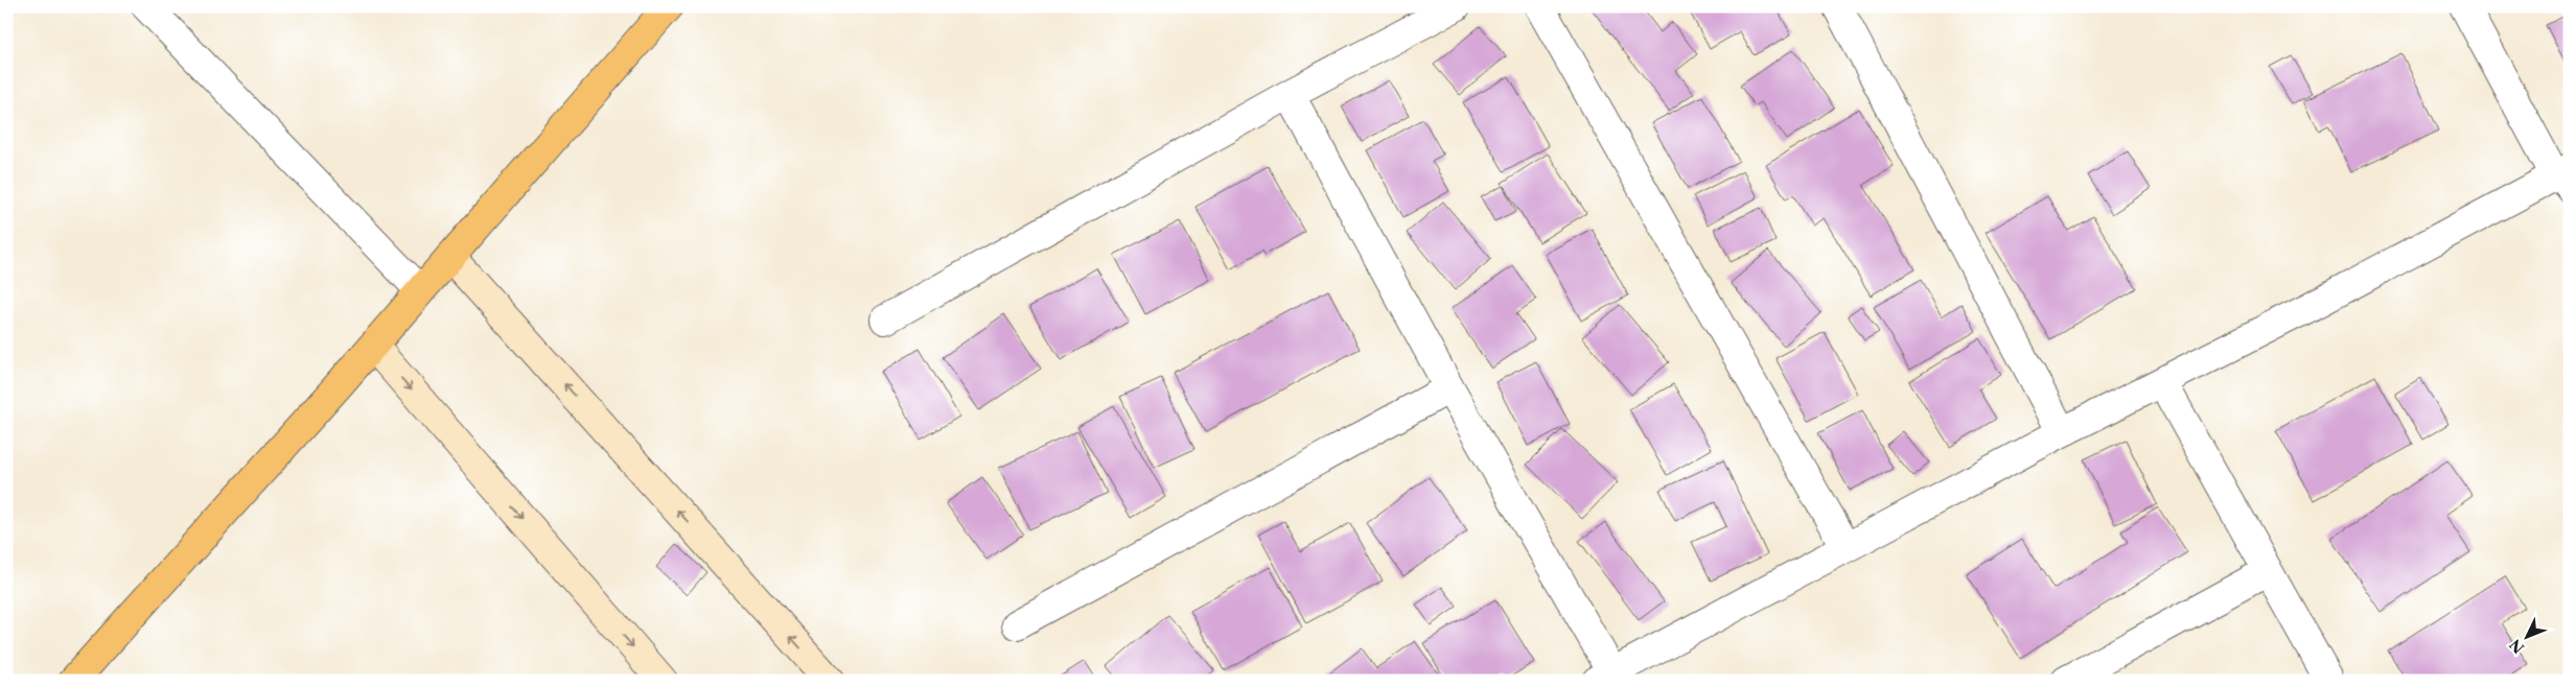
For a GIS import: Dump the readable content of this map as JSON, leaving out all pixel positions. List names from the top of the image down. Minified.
{"north":"bottom left"}
